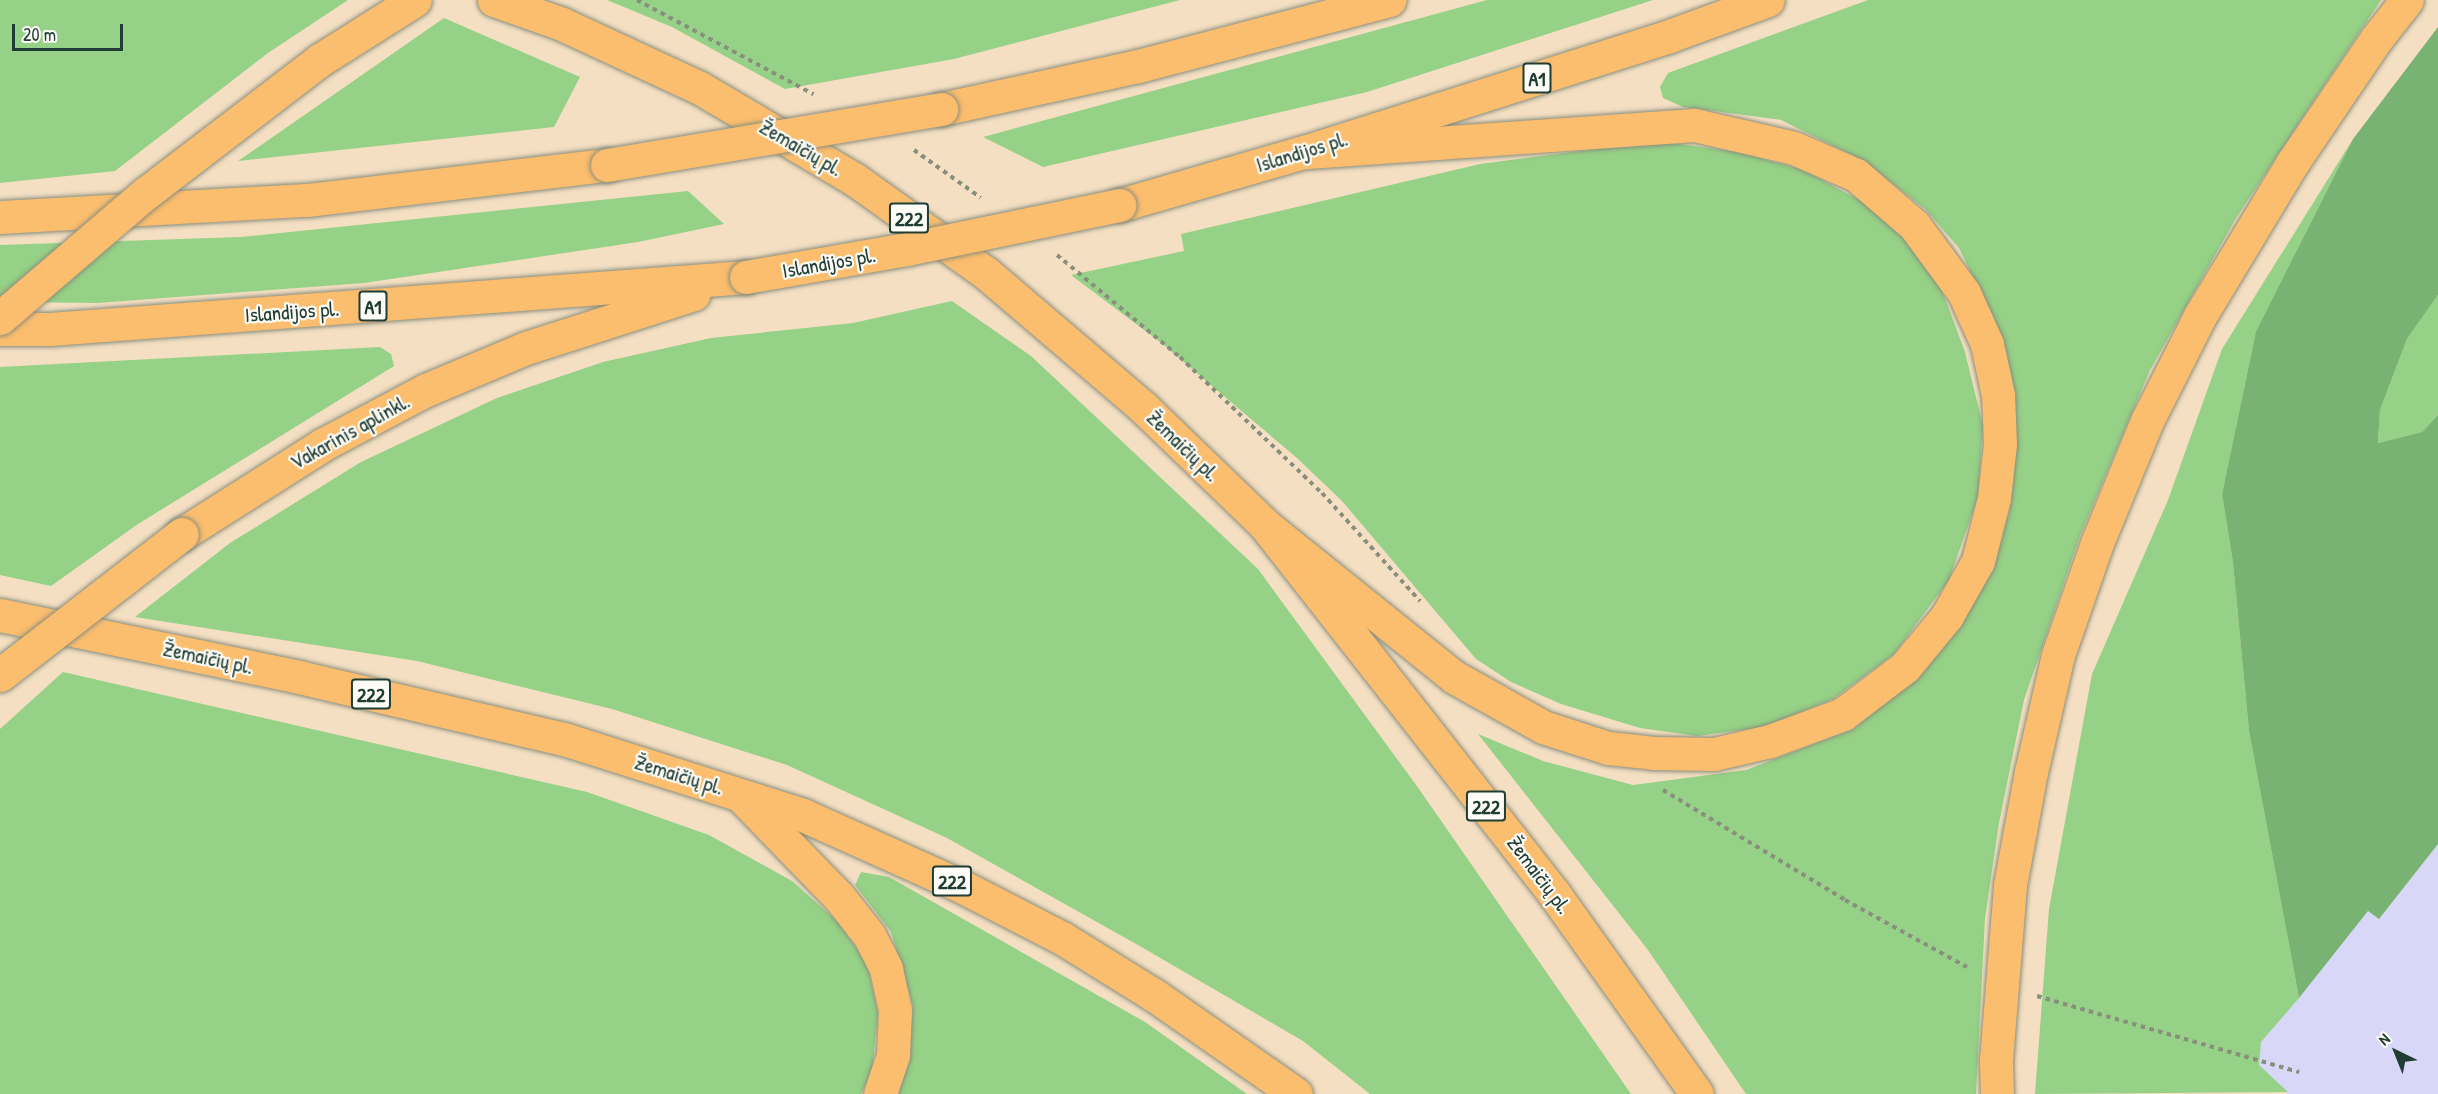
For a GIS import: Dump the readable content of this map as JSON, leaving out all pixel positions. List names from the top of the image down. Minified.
{"streets":{"highway":["A1","Žemaičių pl.","Islandijos pl.","222","Vakarinis aplinkl."]},"crossings":[["Islandijos pl.","Vakarinis aplinkl."]],"scale_bar":"20 m","north":"top left"}
